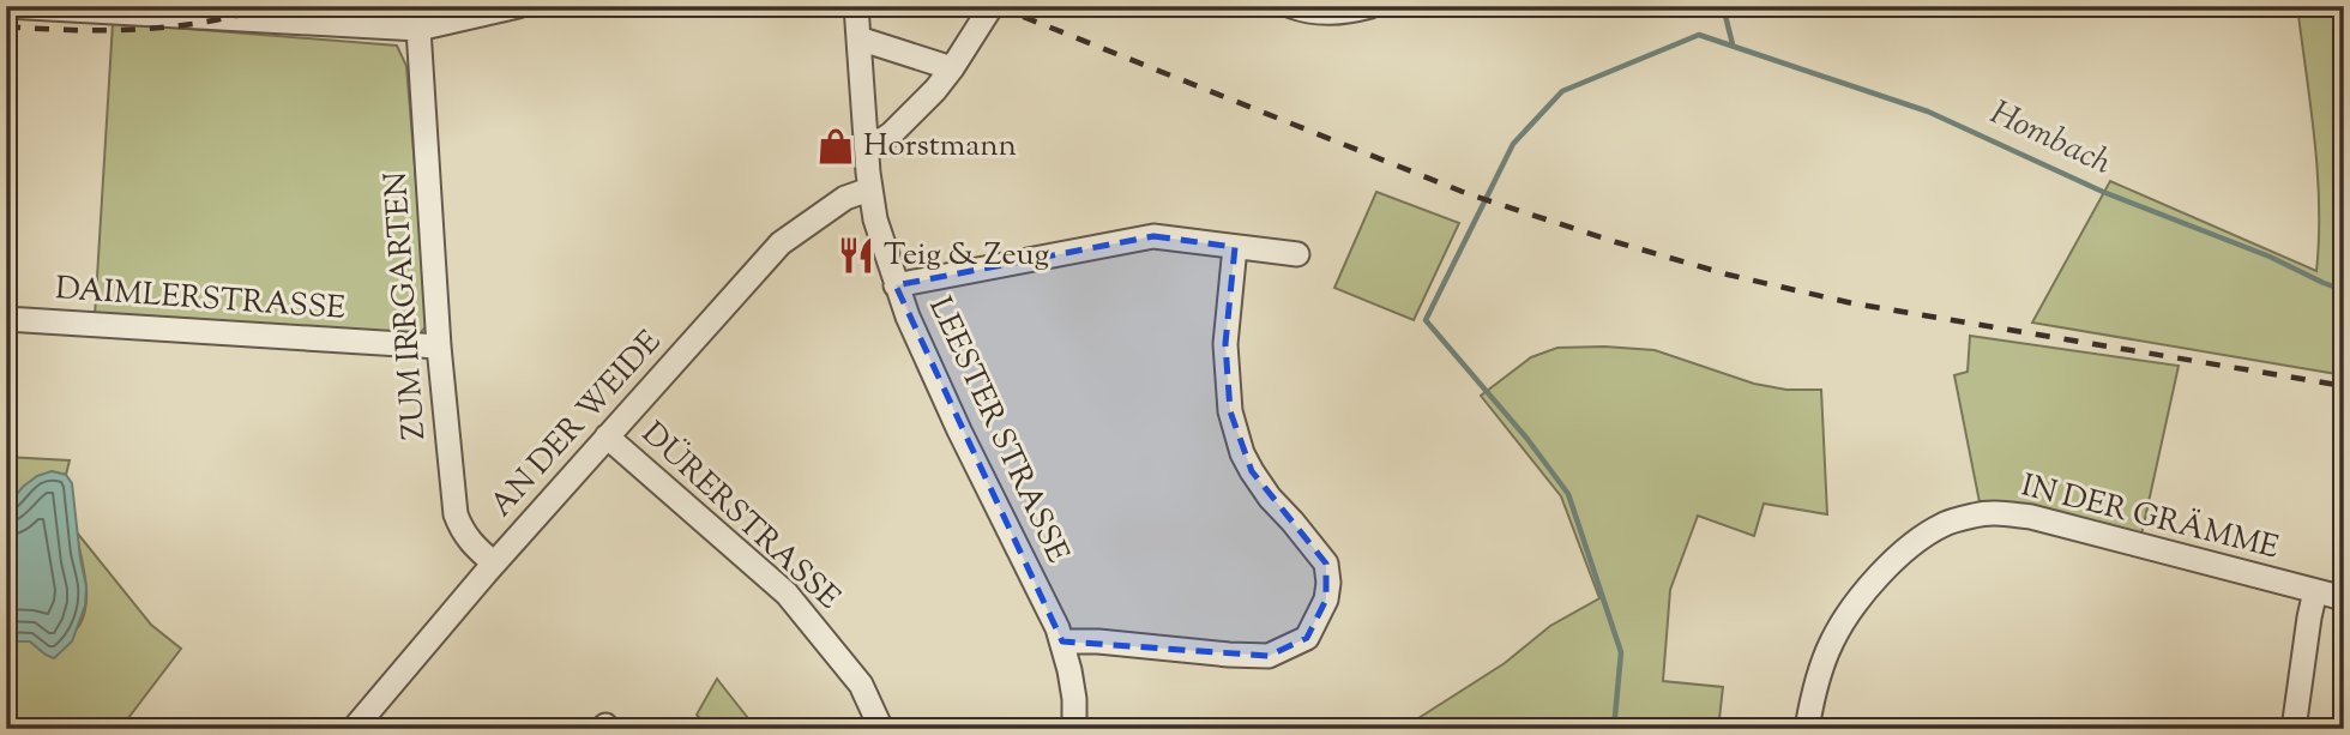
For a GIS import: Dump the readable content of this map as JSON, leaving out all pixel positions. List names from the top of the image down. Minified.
{"streets":{"street":["DAIMLERSTRASSE","ZUM IRRGARTEN","AN DER WEIDE","LEESTER STRASSE","DÜRERSTRASSE","IN DER GRÄMME"]},"crossings":[["DAIMLERSTRASSE","ZUM IRRGARTEN"],["ZUM IRRGARTEN","AN DER WEIDE"],["AN DER WEIDE","LEESTER STRASSE"],["AN DER WEIDE","DÜRERSTRASSE"]],"water":["Hombach"],"places":{"shop":["Horstmann"],"restaurant":["Teig & Zeug"]}}
